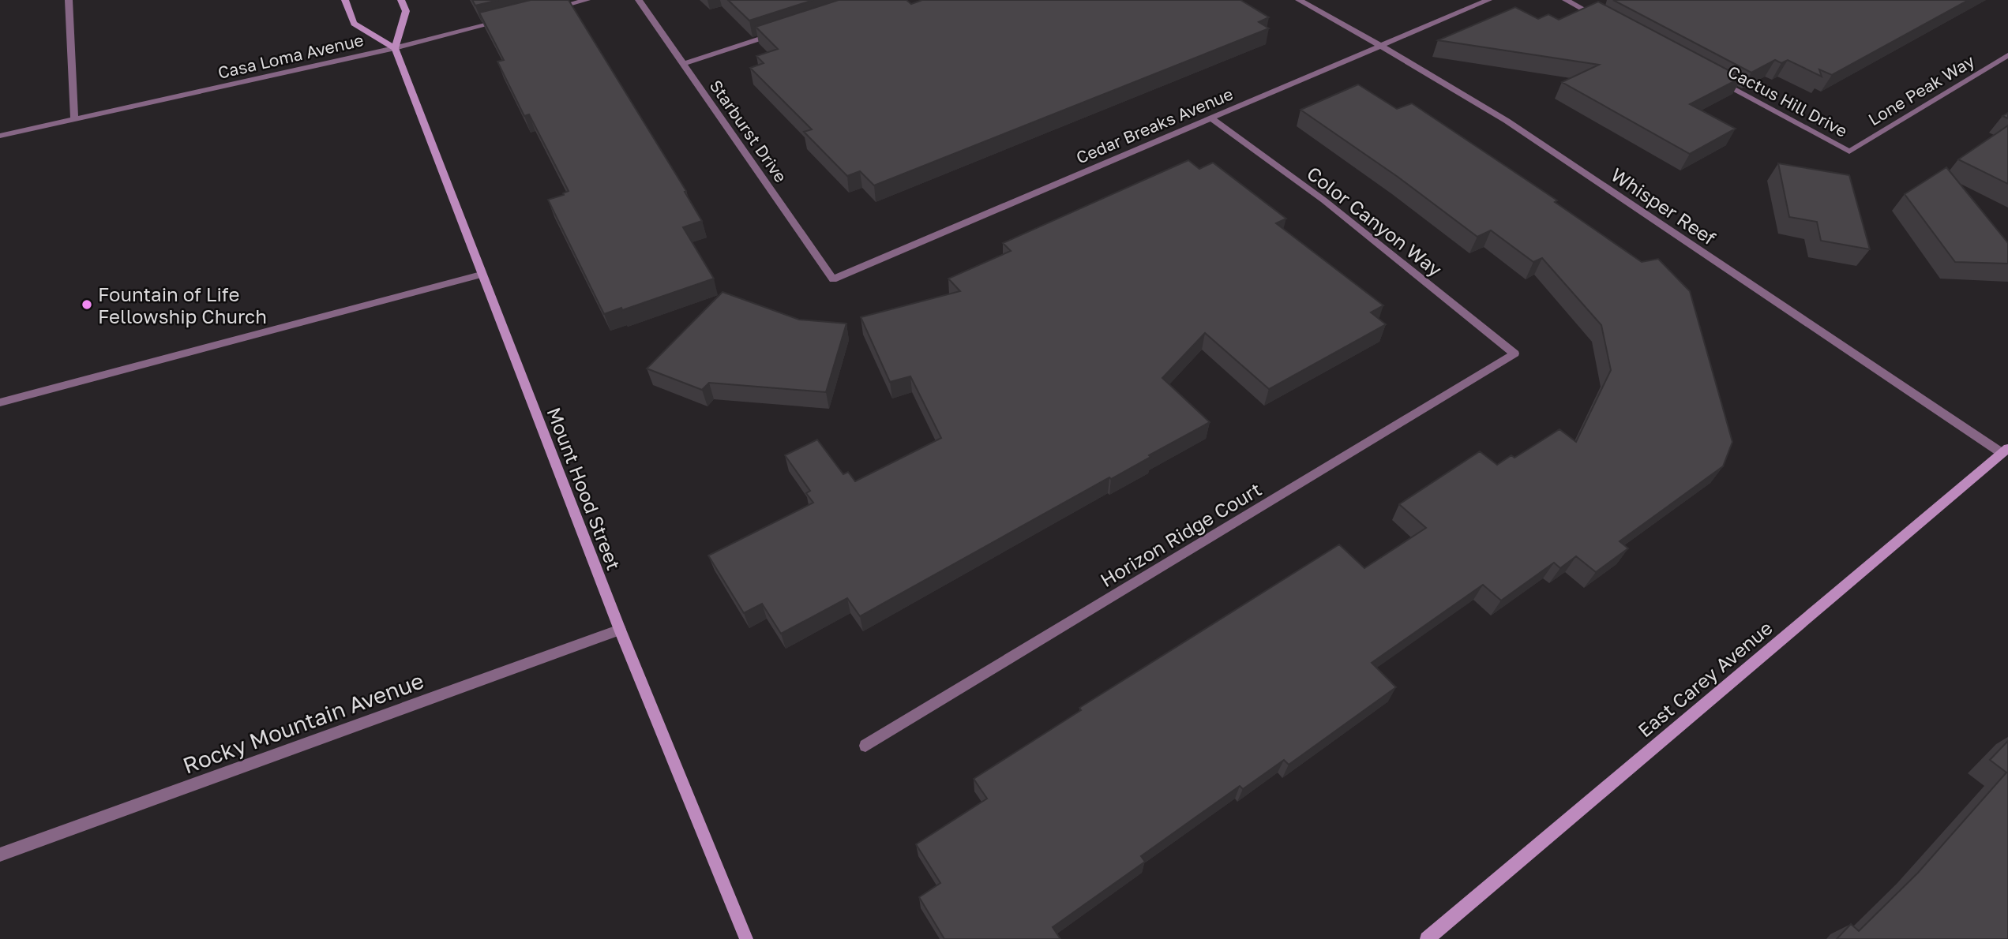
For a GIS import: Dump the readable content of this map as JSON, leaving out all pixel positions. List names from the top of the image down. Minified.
{"streets":{"street":["Casa Loma Avenue","Lone Peak Way","Cactus Hill Drive","Cedar Breaks Avenue","Starburst Drive","Whisper Reef","Color Canyon Way","Mount Hood Street","Horizon Ridge Court","East Carey Avenue","Rocky Mountain Avenue"]},"crossings":[["Casa Loma Avenue","Mount Hood Street"],["Lone Peak Way","Cactus Hill Drive"],["Cedar Breaks Avenue","Starburst Drive"],["Cedar Breaks Avenue","Whisper Reef"],["Cedar Breaks Avenue","Color Canyon Way"],["Whisper Reef","East Carey Avenue"],["Color Canyon Way","Horizon Ridge Court"],["Mount Hood Street","Rocky Mountain Avenue"]],"places":["Fountain of Life Fellowship Church"]}
